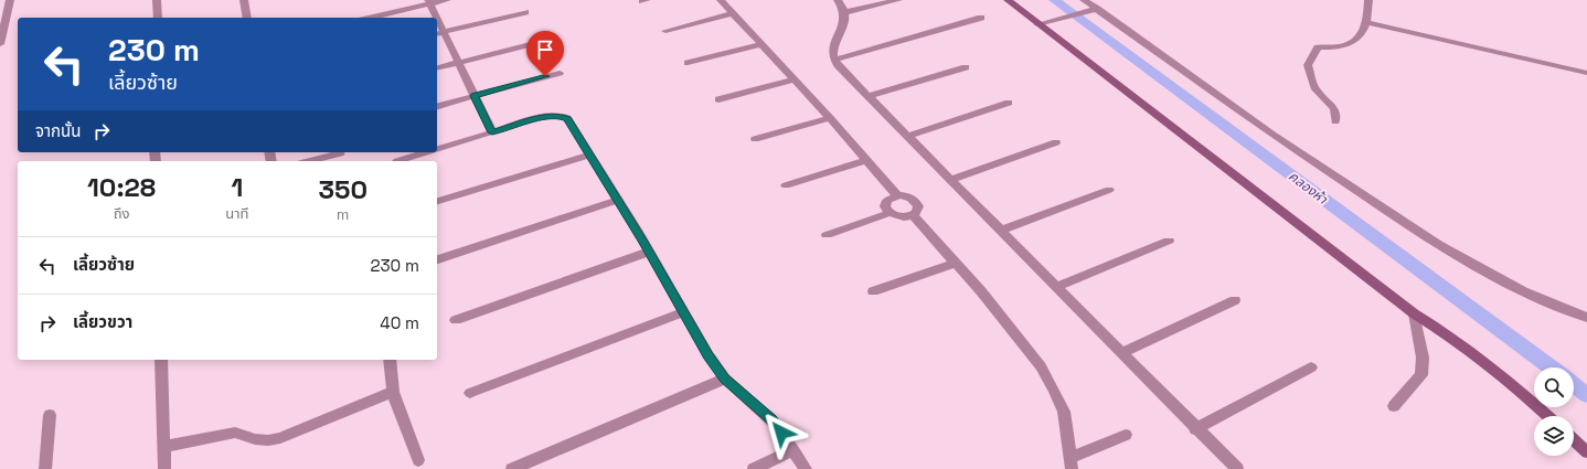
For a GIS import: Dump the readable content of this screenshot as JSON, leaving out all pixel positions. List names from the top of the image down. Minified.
{"water":["คลองห้า"],"page":{"turn":["230 m","เลี้ยวซ้าย"],"then":"จากนั้น","eta":["10:28","ถึง","1","นาที","350","m"],"list":[{"name":"เลี้ยวซ้าย","value":"230 m"},{"name":"เลี้ยวขวา","value":"40 m"}]}}
